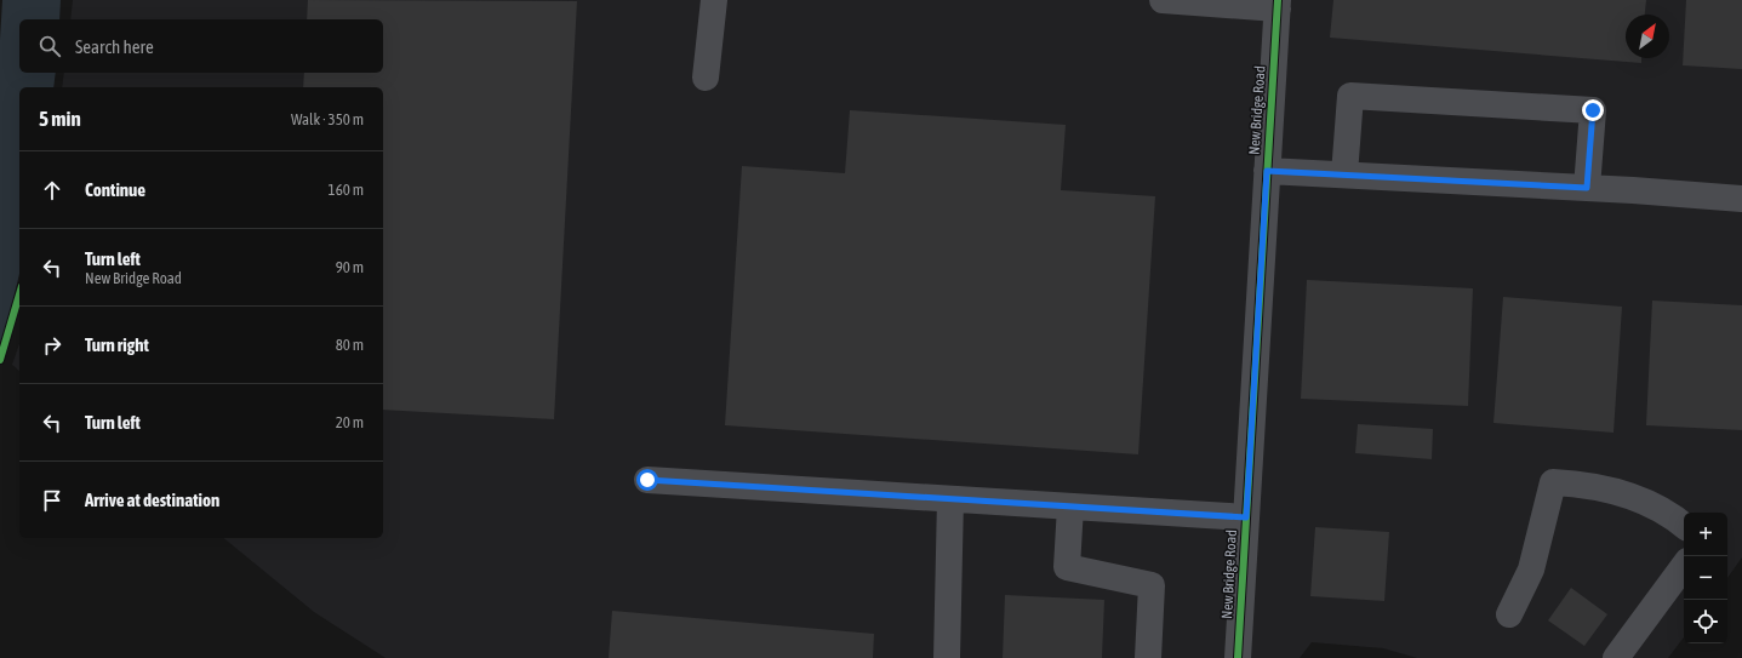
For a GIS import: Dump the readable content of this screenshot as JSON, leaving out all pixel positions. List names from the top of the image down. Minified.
{"streets":{"street":["New Bridge Road"]},"north":"top right","page":{"search":"Search here","heading":["5 min","Walk · 350 m"],"list":[["Continue","160 m"],["Turn left","New Bridge Road","90 m"],["Turn right","80 m"],["Turn left","20 m"],"Arrive at destination"],"map_buttons":["+","−"]}}
